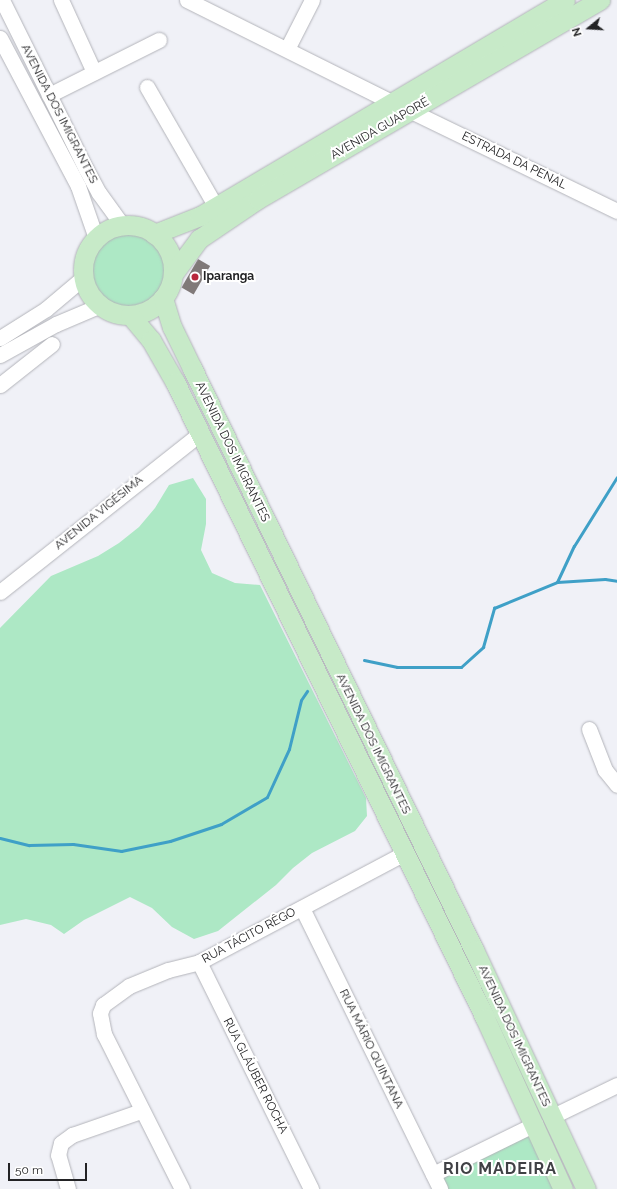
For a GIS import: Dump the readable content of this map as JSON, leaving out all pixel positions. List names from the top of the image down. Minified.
{"streets":{"main road":["AVENIDA DOS IMIGRANTES","AVENIDA GUAPORÉ"],"street":["ESTRADA DA PENAL","AVENIDA VIGÉSIMA","RUA TÁCITO RÊGO","RUA MÁRIO QUINTANA","RUA GLÁUBER ROCHA"]},"crossings":[["AVENIDA DOS IMIGRANTES","AVENIDA GUAPORÉ"],["AVENIDA DOS IMIGRANTES","AVENIDA VIGÉSIMA"],["AVENIDA DOS IMIGRANTES","RUA TÁCITO RÊGO"],["AVENIDA GUAPORÉ","ESTRADA DA PENAL"],["RUA TÁCITO RÊGO","RUA MÁRIO QUINTANA"],["RUA TÁCITO RÊGO","RUA GLÁUBER ROCHA"]],"districts":["RIO MADEIRA"],"places":["Iparanga"],"scale_bar":"50 m","north":"left"}
